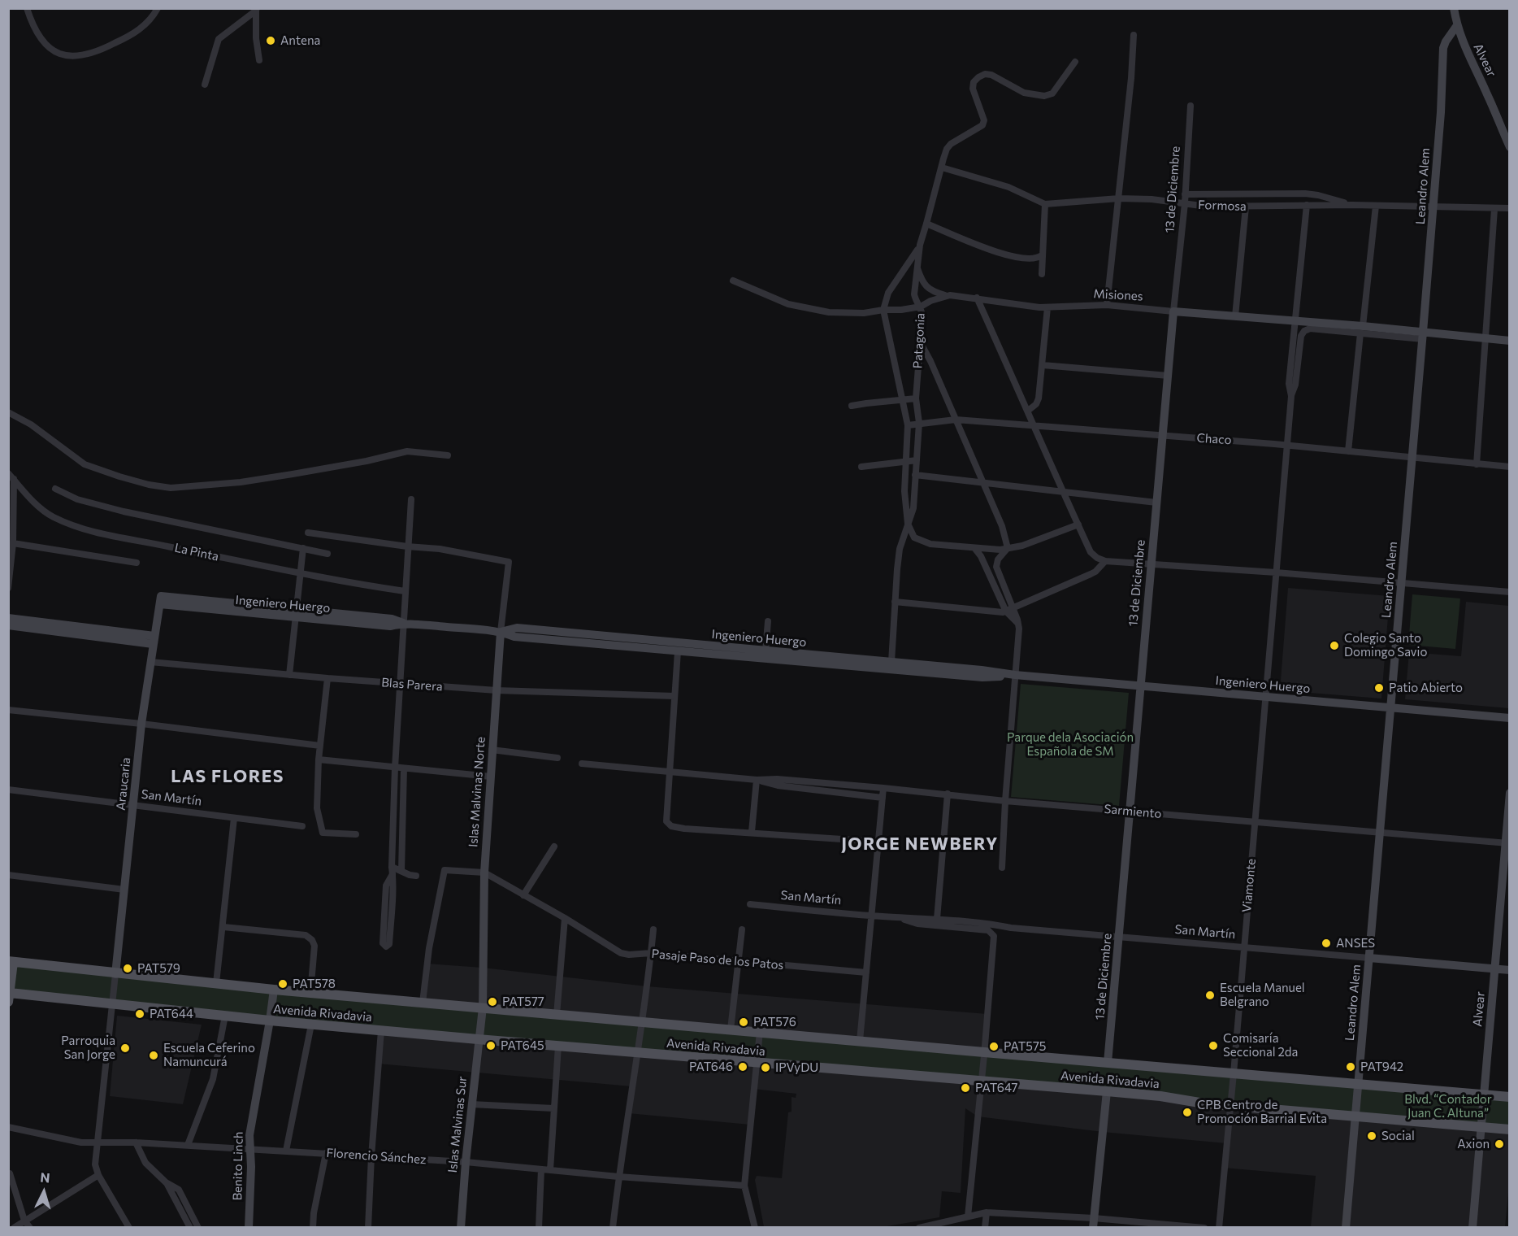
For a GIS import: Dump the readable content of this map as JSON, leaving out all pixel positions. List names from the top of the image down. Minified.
{"streets":{"main road":["Alvear","Leandro Alem","13 de Diciembre","Misiones","Ingeniero Huergo","Araucaria","Islas Malvinas Norte","San Martín","Avenida Rivadavia","Islas Malvinas Sur","Benito Linch"],"street":["Formosa","Patagonia","Chaco","La Pinta","Blas Parera","Sarmiento","Viamonte","Pasaje Paso de los Patos","Florencio Sánchez"]},"crossings":[["Alvear","Leandro Alem"],["Alvear","San Martín"],["Alvear","Sarmiento"],["Alvear","Avenida Rivadavia"],["Leandro Alem","Formosa"],["Leandro Alem","Misiones"],["Leandro Alem","Chaco"],["Leandro Alem","Ingeniero Huergo"],["Leandro Alem","San Martín"],["Leandro Alem","Sarmiento"],["Leandro Alem","Avenida Rivadavia"],["13 de Diciembre","Formosa"],["13 de Diciembre","Misiones"],["13 de Diciembre","Chaco"],["13 de Diciembre","Ingeniero Huergo"],["13 de Diciembre","San Martín"],["13 de Diciembre","Sarmiento"],["13 de Diciembre","Avenida Rivadavia"],["Formosa","Patagonia"],["Misiones","Patagonia"],["Patagonia","Chaco"],["Patagonia","Ingeniero Huergo"],["Chaco","Viamonte"],["Ingeniero Huergo","Araucaria"],["Ingeniero Huergo","Islas Malvinas Norte"],["Ingeniero Huergo","Viamonte"],["Blas Parera","Araucaria"],["Blas Parera","Islas Malvinas Norte"],["Araucaria","San Martín"],["Araucaria","Avenida Rivadavia"],["Islas Malvinas Norte","Pasaje Paso de los Patos"],["Islas Malvinas Norte","Avenida Rivadavia"],["Islas Malvinas Norte","Islas Malvinas Sur"],["San Martín","Viamonte"],["San Martín","Avenida Rivadavia"],["Sarmiento","Viamonte"],["Viamonte","Avenida Rivadavia"],["Pasaje Paso de los Patos","Avenida Rivadavia"],["Avenida Rivadavia","Islas Malvinas Sur"],["Avenida Rivadavia","Benito Linch"],["Islas Malvinas Sur","Florencio Sánchez"],["Florencio Sánchez","Benito Linch"]],"districts":["LAS FLORES","JORGE NEWBERY"],"parks":["Parque dela Asociación Española de SM","Blvd. “Contador Juan C. Altuna”"],"places":["Antena","Colegio Santo Domingo Savio","Patio Abierto","ANSES","PAT579","PAT578","Escuela Manuel Belgrano","PAT577","PAT644","PAT576","PAT645","Comisaría Seccional 2da","PAT575","Parroquia San Jorge","Escuela Ceferino Namuncurá","PAT646","PAT942","IPVyDU","PAT647","CPB Centro de Promoción Barrial Evita","Social","Axion"],"north":"top"}
